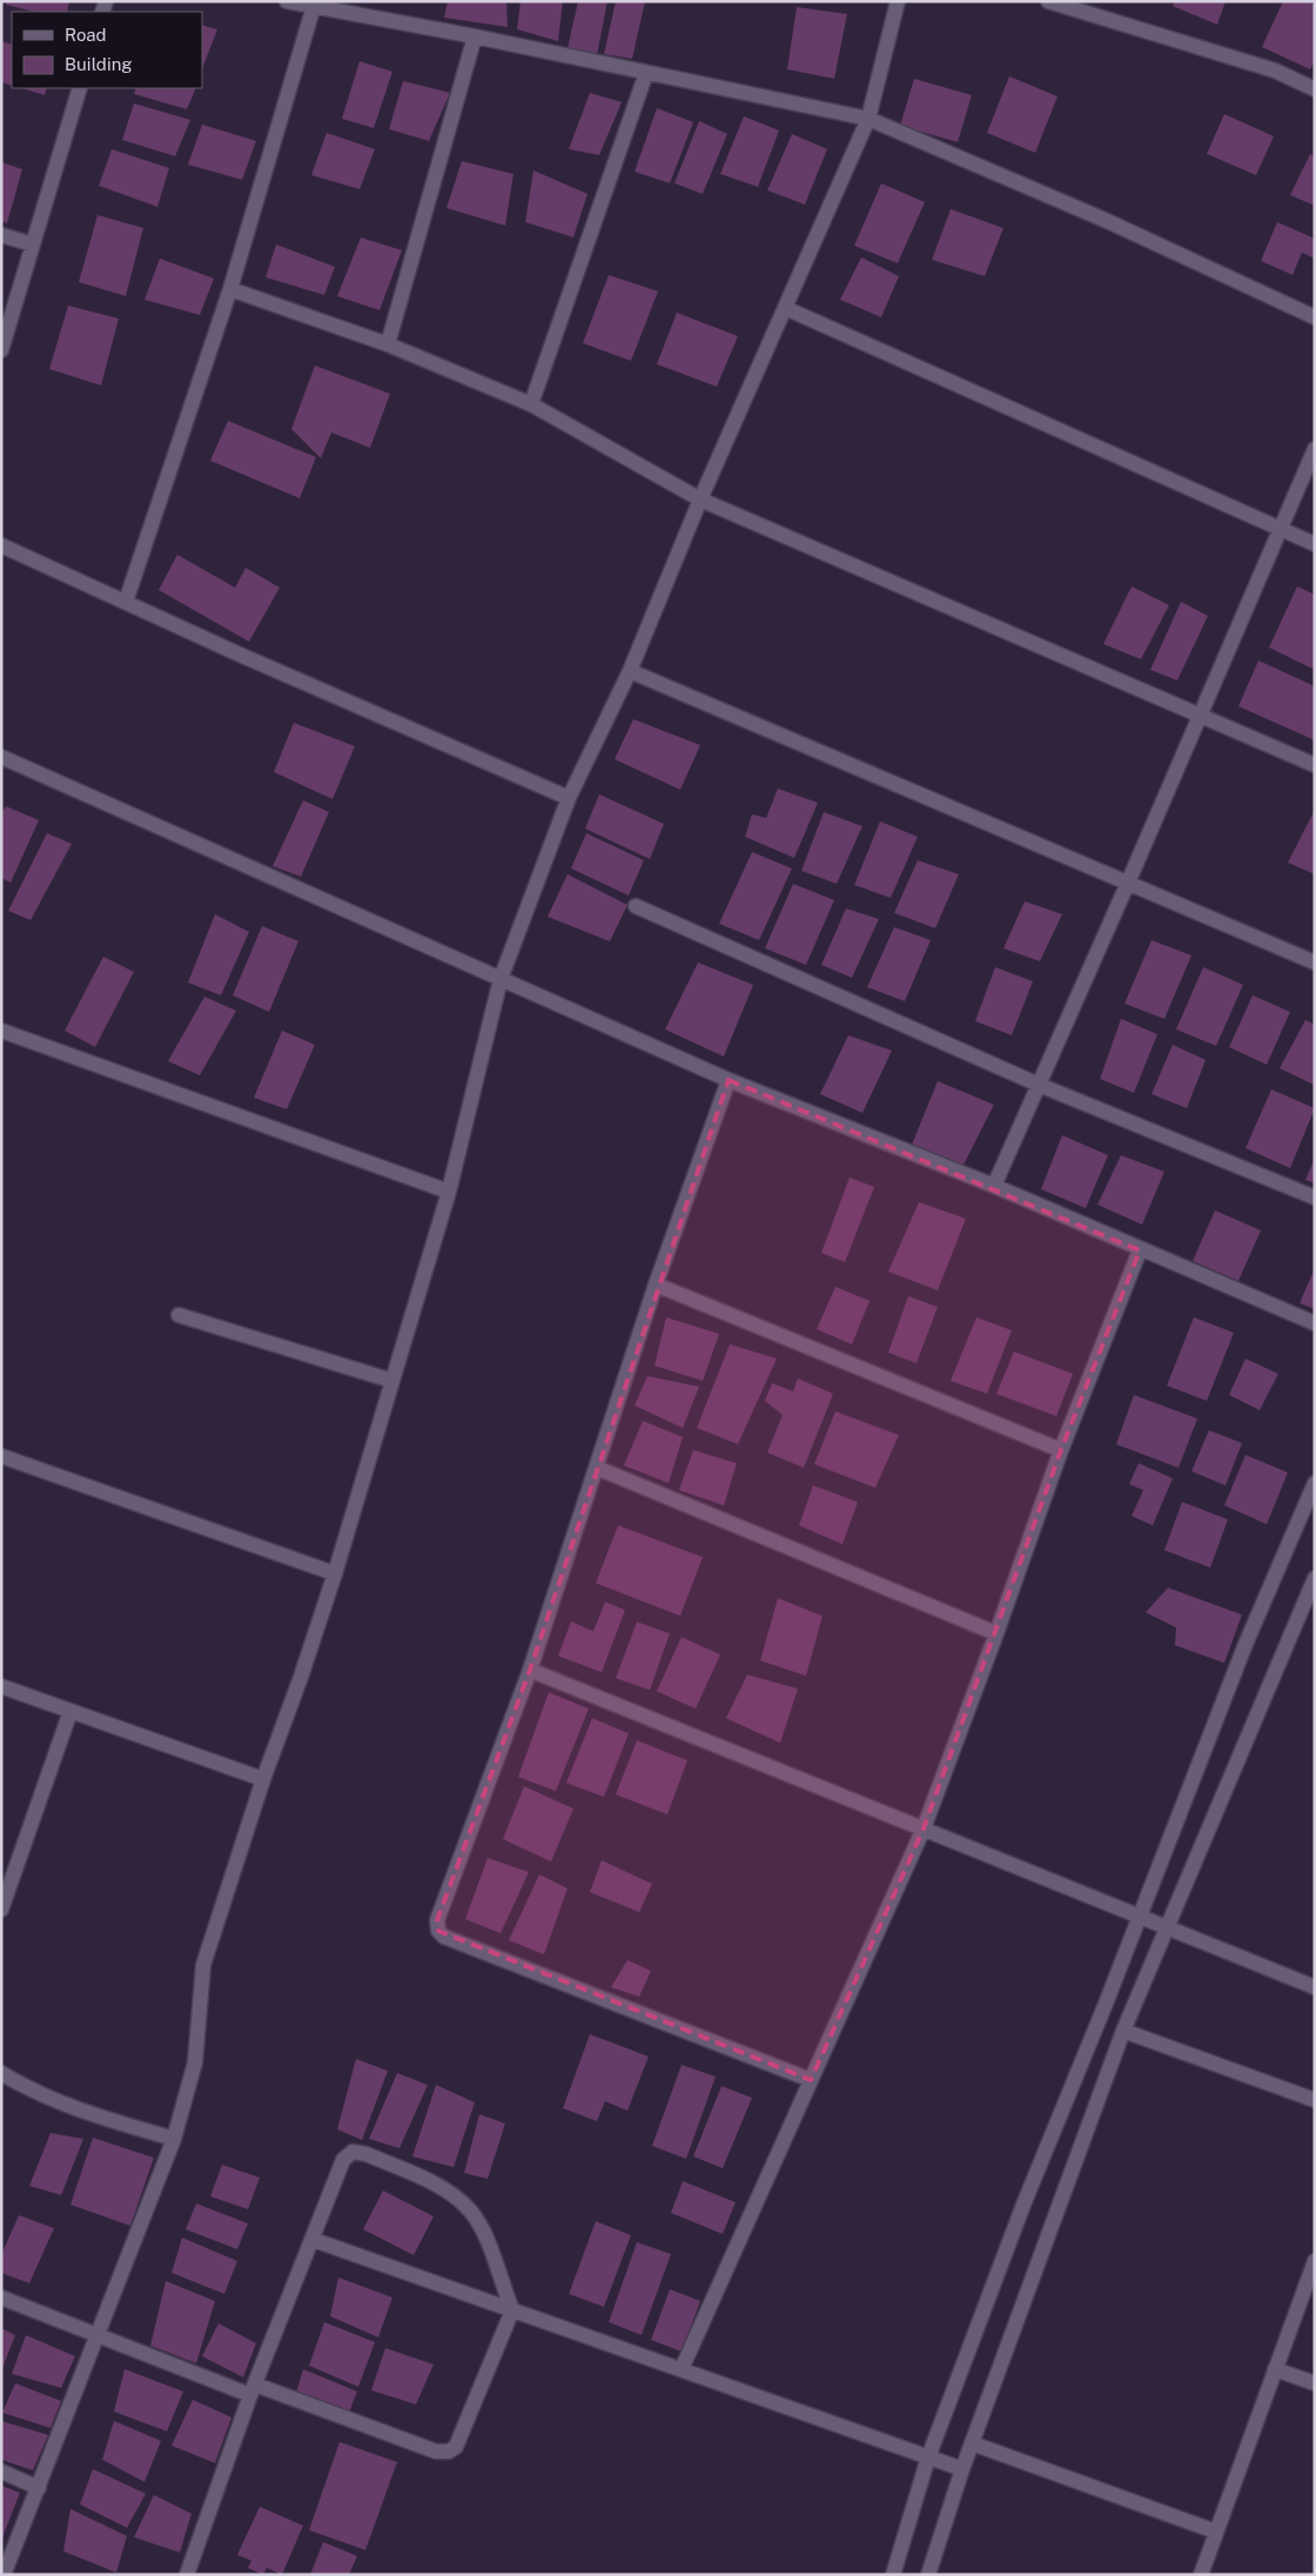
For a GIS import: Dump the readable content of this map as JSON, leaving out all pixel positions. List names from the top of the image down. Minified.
{"legend":["Road","Building"]}
